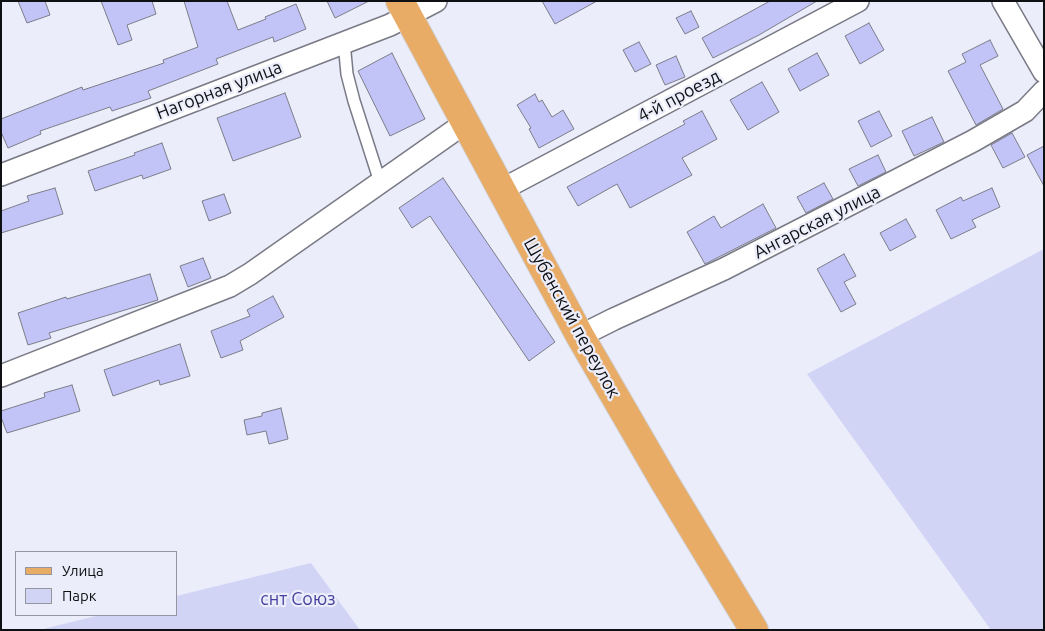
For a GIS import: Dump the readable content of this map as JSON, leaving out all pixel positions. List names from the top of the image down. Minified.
{"streets":{"main road":["Шубенский переулок"],"street":["Нагорная улица","4-й проезд","Ангарская улица"]},"crossings":[["Нагорная улица","Шубенский переулок"],["4-й проезд","Шубенский переулок"],["Ангарская улица","Шубенский переулок"]],"parks":["снт Союз"],"legend":["Улица","Парк"]}
